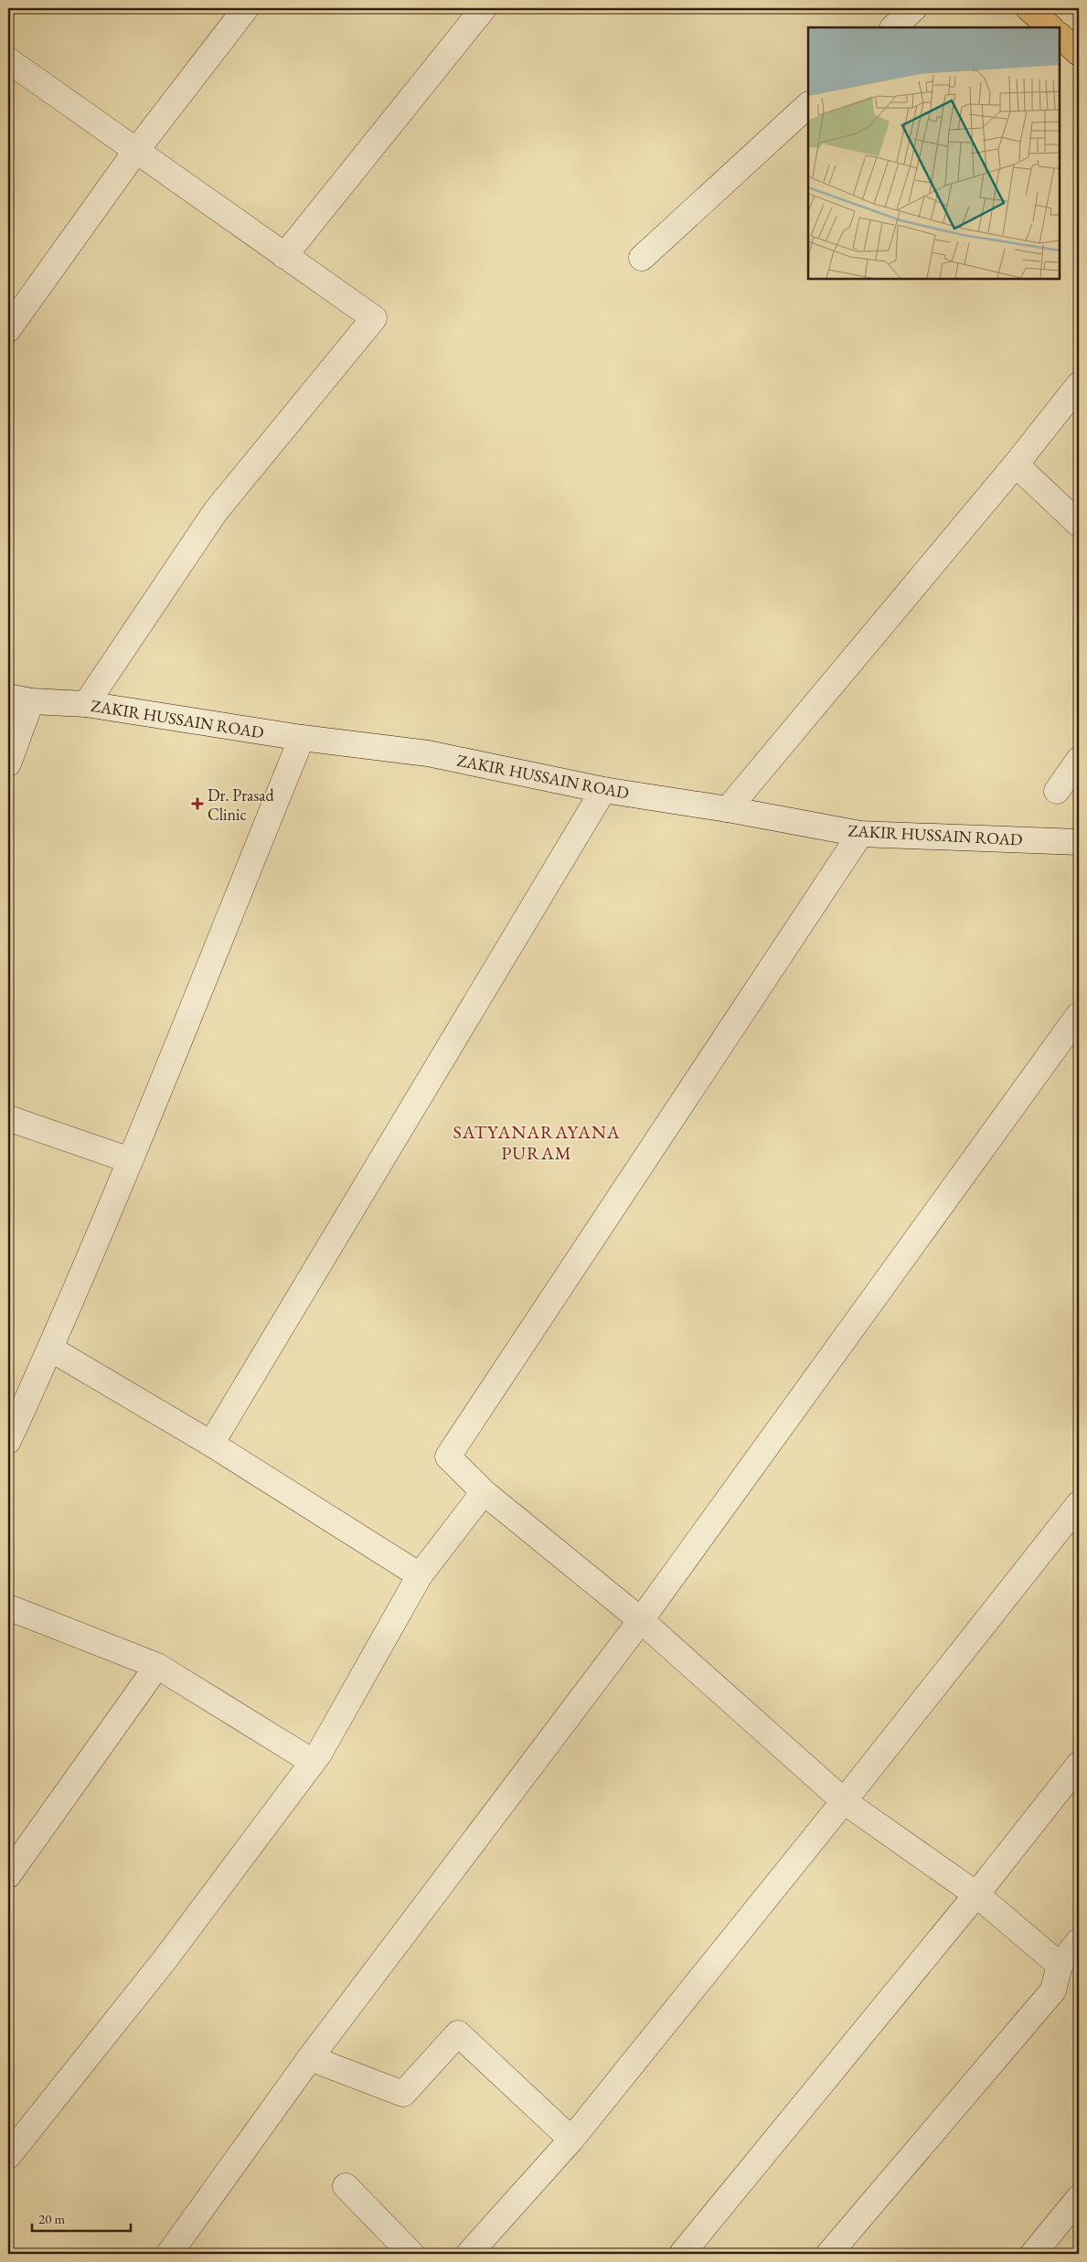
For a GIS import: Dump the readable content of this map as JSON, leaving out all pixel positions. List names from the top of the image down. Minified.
{"streets":{"street":["ZAKIR HUSSAIN ROAD"]},"districts":["SATYANARAYANA PURAM"],"places":{"health":["Dr. Prasad Clinic"]},"scale_bar":"20 m"}
